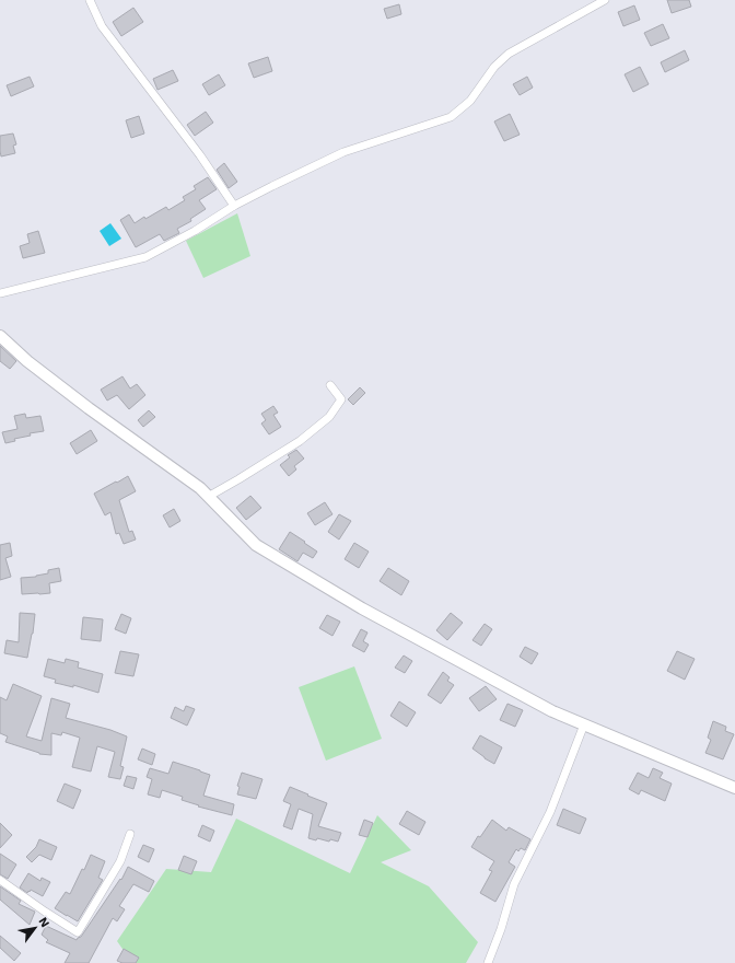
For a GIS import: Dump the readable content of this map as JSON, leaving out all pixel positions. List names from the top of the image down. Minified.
{"north":"top right"}
